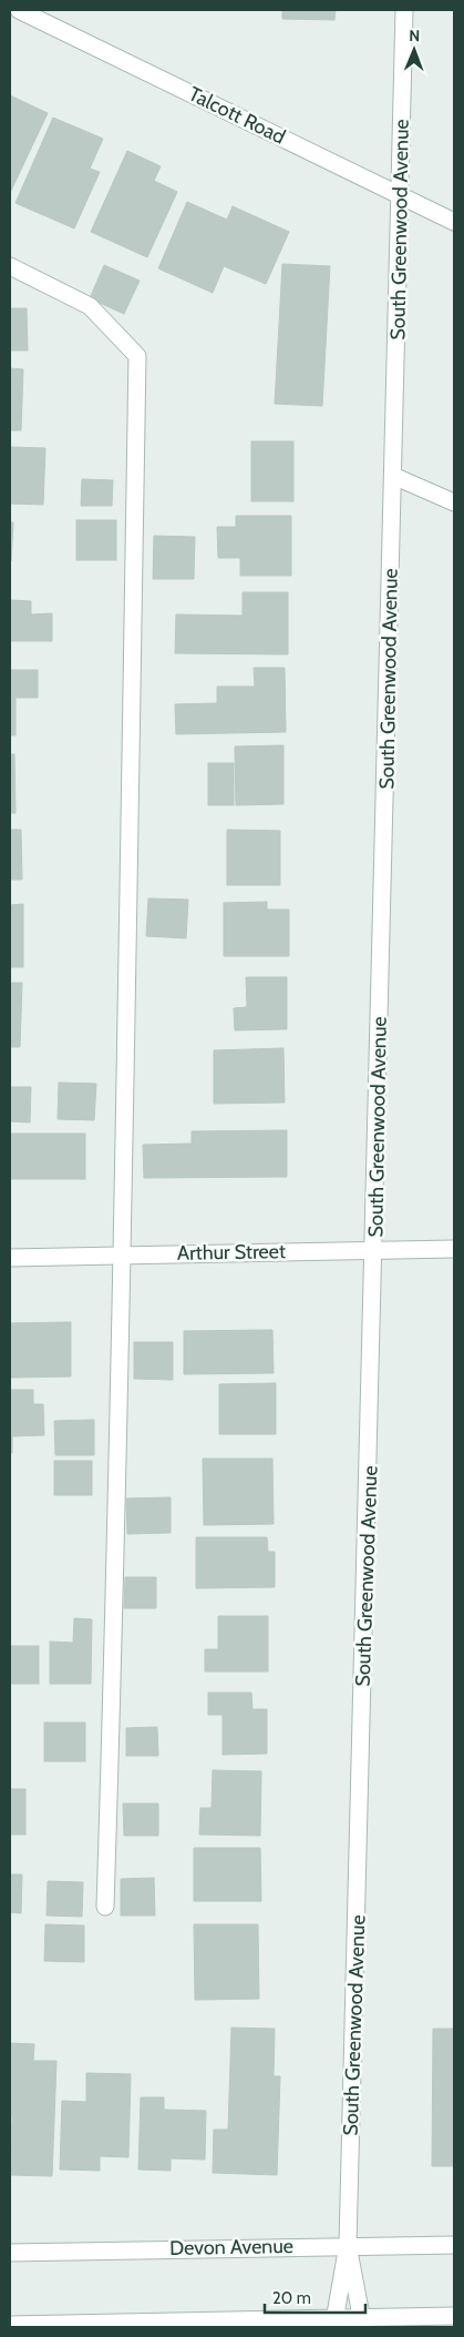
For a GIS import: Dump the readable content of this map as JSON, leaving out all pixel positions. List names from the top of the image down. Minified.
{"streets":{"street":["Talcott Road","South Greenwood Avenue","Arthur Street","Devon Avenue"]},"crossings":[["Talcott Road","South Greenwood Avenue"],["South Greenwood Avenue","Arthur Street"],["South Greenwood Avenue","Devon Avenue"]],"scale_bar":"20 m","north":"top"}
